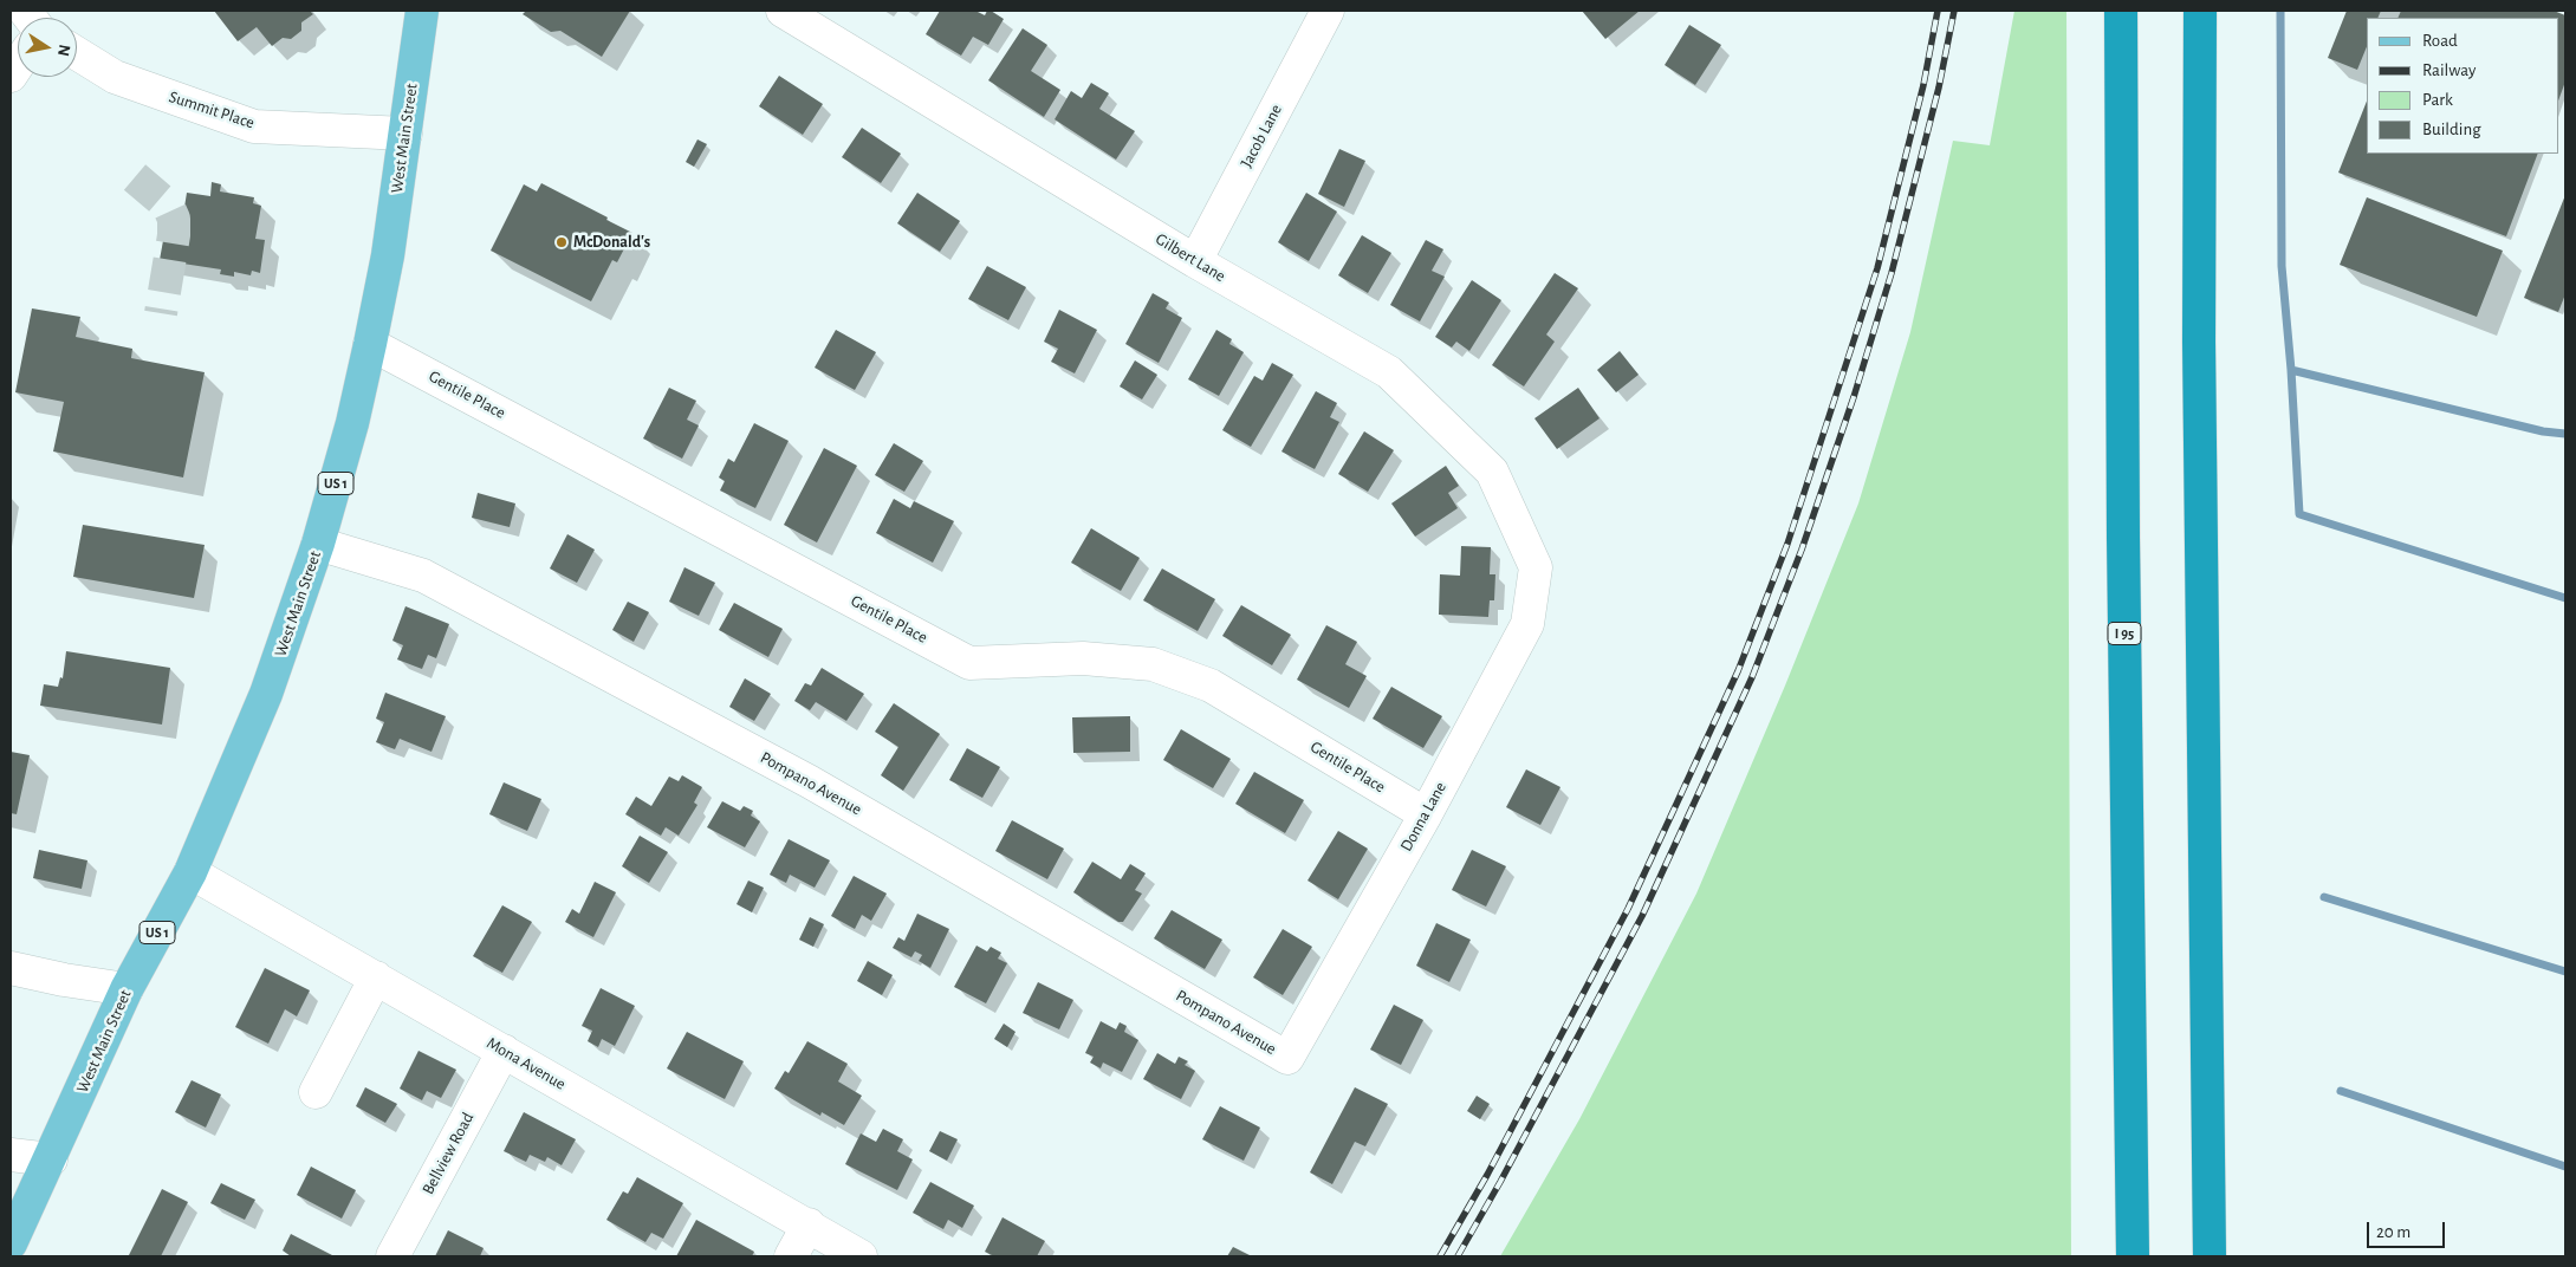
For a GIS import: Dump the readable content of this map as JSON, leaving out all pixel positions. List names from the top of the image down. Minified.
{"streets":{"highway":["I 95"],"main road":["West Main Street","US 1"],"street":["Summit Place","Jacob Lane","Gilbert Lane","Gentile Place","Pompano Avenue","Donna Lane","Mona Avenue","Bellview Road"]},"crossings":[["Summit Place","West Main Street"],["Jacob Lane","Gilbert Lane"],["West Main Street","Gentile Place"],["West Main Street","Pompano Avenue"],["West Main Street","Mona Avenue"],["Gilbert Lane","Donna Lane"],["Gentile Place","Donna Lane"],["Pompano Avenue","Donna Lane"],["Mona Avenue","Bellview Road"]],"places":["McDonald's"],"legend":["Road","Railway","Park","Building"],"scale_bar":"20 m","north":"right"}
